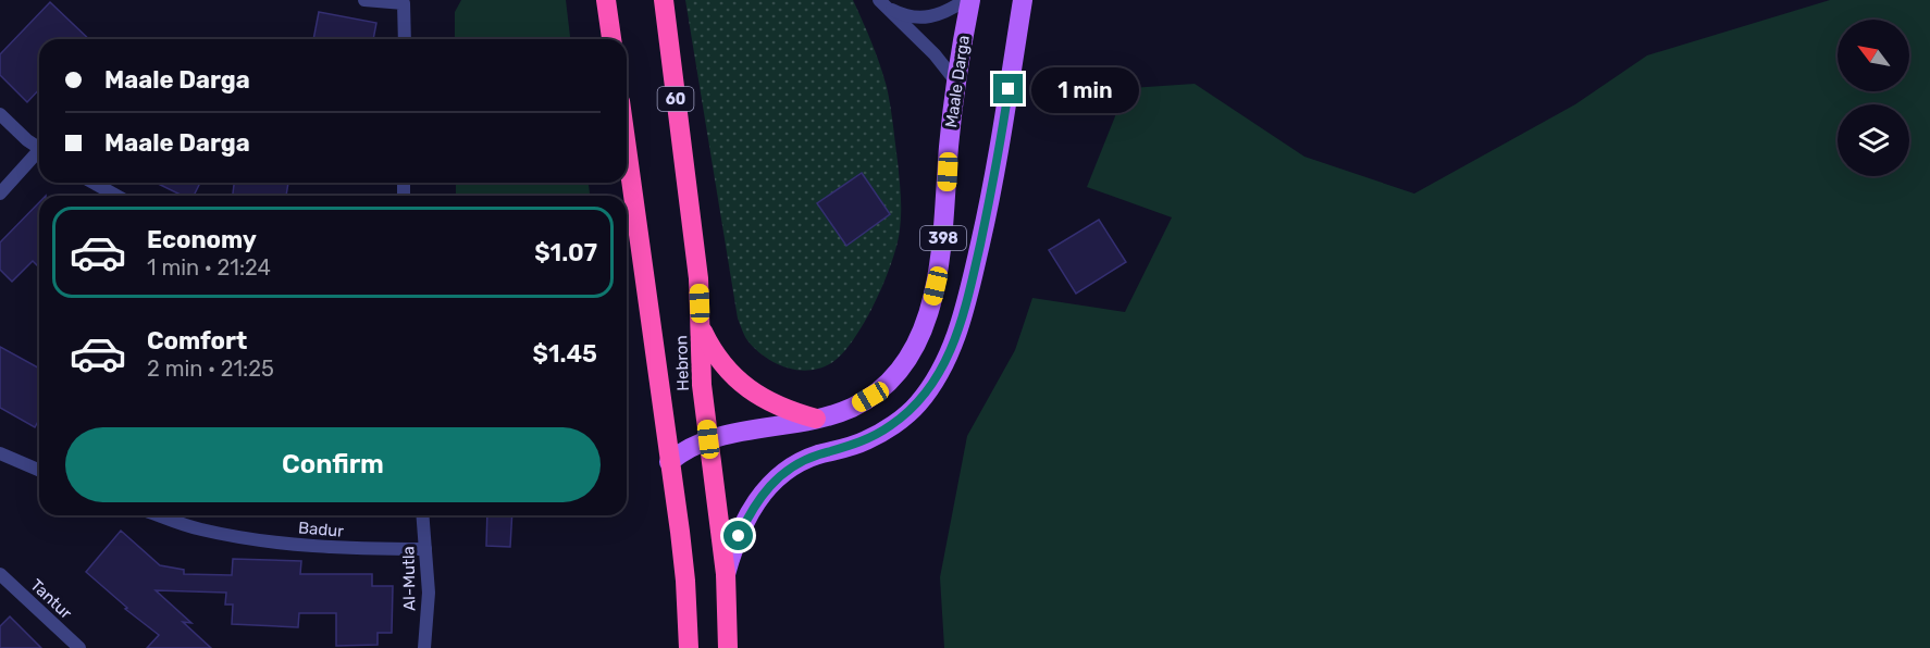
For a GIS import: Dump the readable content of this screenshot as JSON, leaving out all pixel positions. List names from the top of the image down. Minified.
{"streets":{"highway":["60","Hebron"],"main road":["Maale Darga","398"],"street":["Badur","Al-Mutla","Tantur"]},"crossings":[["Maale Darga","Hebron"],["398","Hebron"],["Badur","Al-Mutla"]],"north":"top left","page":{"banner":["Maale Darga","Maale Darga"],"bubble":"1 min","list":[{"name":"Economy","note":"1 min · 21:24","value":"$1.07"},{"name":"Comfort","note":"2 min · 21:25","value":"$1.45"}],"buttons":"Confirm"}}
